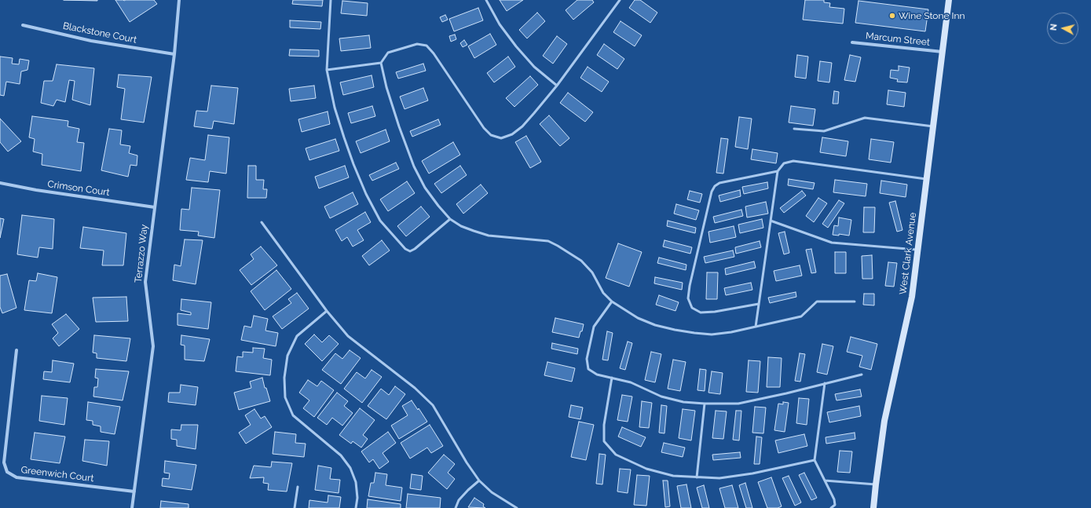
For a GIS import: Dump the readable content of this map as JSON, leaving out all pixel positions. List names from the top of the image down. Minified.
{"streets":{"main road":["West Clark Avenue"],"street":["Blackstone Court","Marcum Street","Crimson Court","Terrazzo Way","Greenwich Court"]},"crossings":[["Blackstone Court","Terrazzo Way"],["Marcum Street","West Clark Avenue"],["Crimson Court","Terrazzo Way"],["Terrazzo Way","Greenwich Court"]],"places":["Wine Stone Inn"],"north":"left"}
